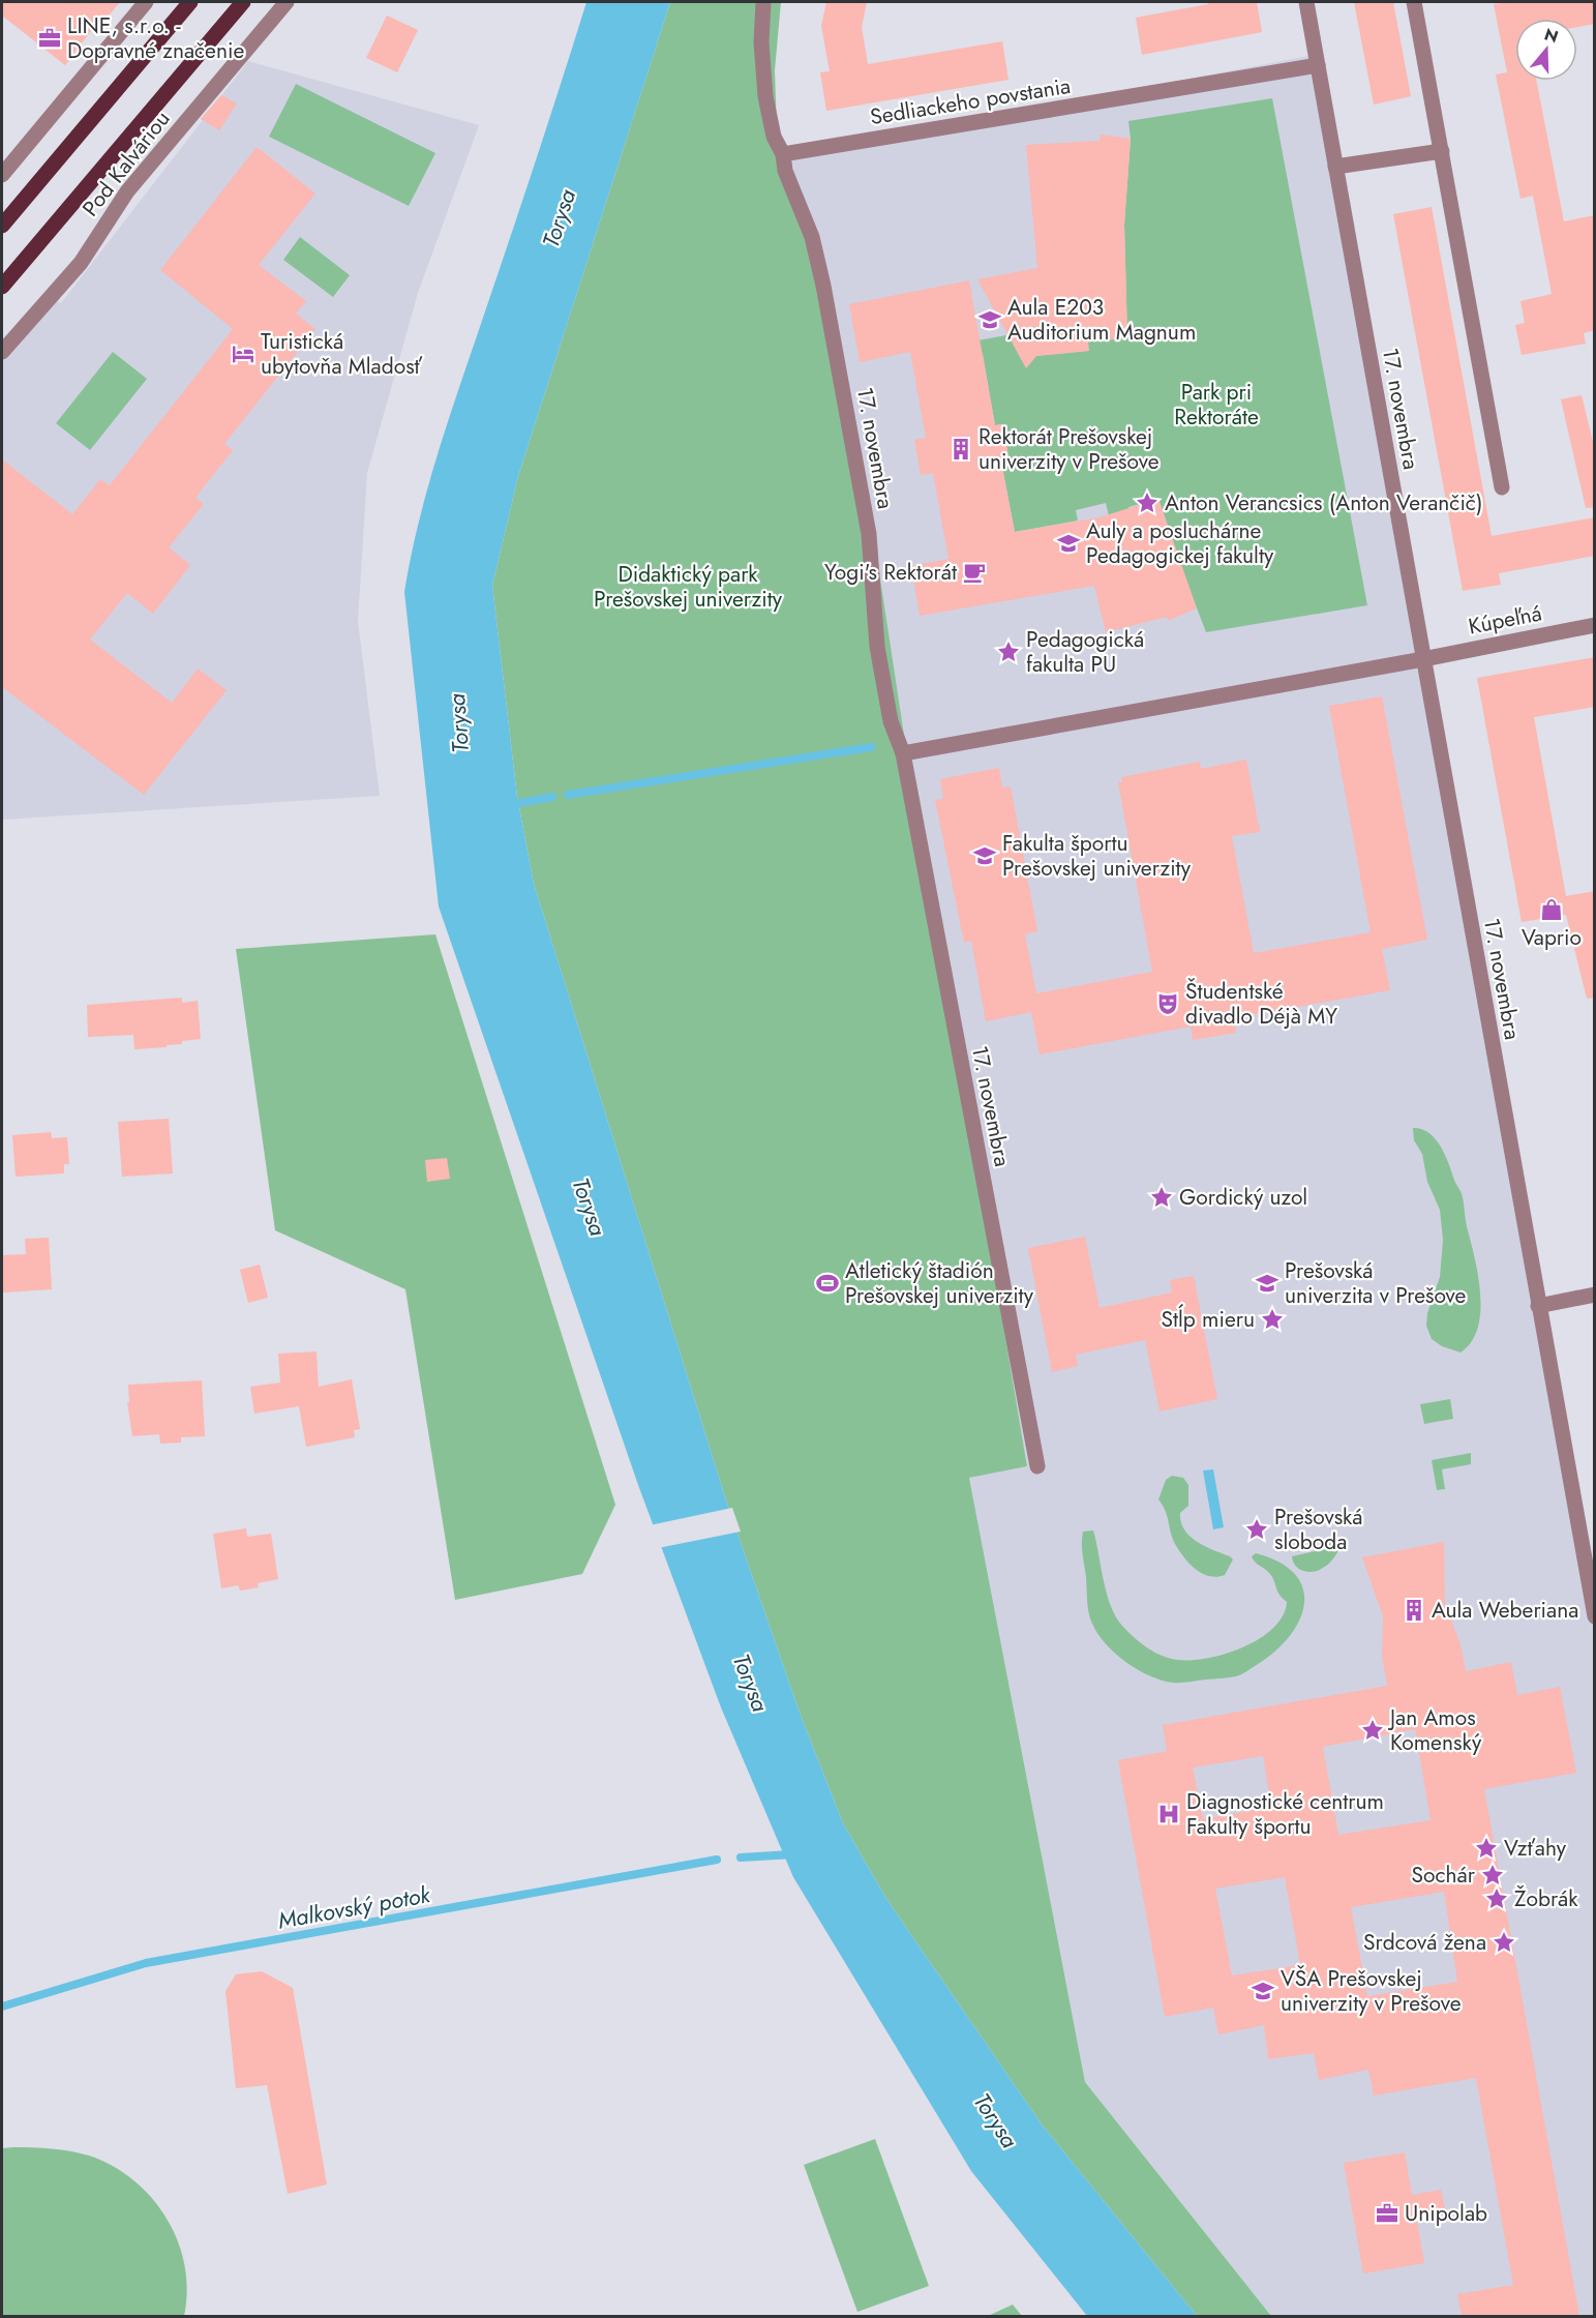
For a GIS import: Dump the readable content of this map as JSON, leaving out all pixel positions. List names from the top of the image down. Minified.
{"streets":{"main road":["Pod Kalváriou"],"street":["Sedliackeho povstania","17. novembra","Kúpeľná"]},"crossings":[["Sedliackeho povstania","17. novembra"],["17. novembra","Kúpeľná"]],"water":["Torysa","Malkovský potok"],"parks":["Park pri Rektoráte","Didaktický park Prešovskej univerzity"],"places":{"office":["LINE, s.r.o. - Dopravné značenie","Unipolab"],"school or university":["Aula E203 Auditorium Magnum","Auly a posluchárne Pedagogickej fakulty","Fakulta športu Prešovskej univerzity","Prešovská univerzita v Prešove","VŠA Prešovskej univerzity v Prešove"],"hotel":["Turistická ubytovňa Mladosť"],"building":["Rektorát Prešovskej univerzity v Prešove","Aula Weberiana"],"place":["Anton Verancsics (Anton Verančič)","Pedagogická fakulta PU","Gordický uzol","Stĺp mieru","Prešovská sloboda","Jan Amos Komenský","Vzťahy","Sochár","Žobrák","Srdcová žena"],"cafe":["Yogi's Rektorát"],"shop":["Vaprio"],"theatre":["Študentské divadlo Déjà MY"],"sports":["Atletický štadión Prešovskej univerzity"],"hospital":["Diagnostické centrum Fakulty športu"]},"north":"top"}
